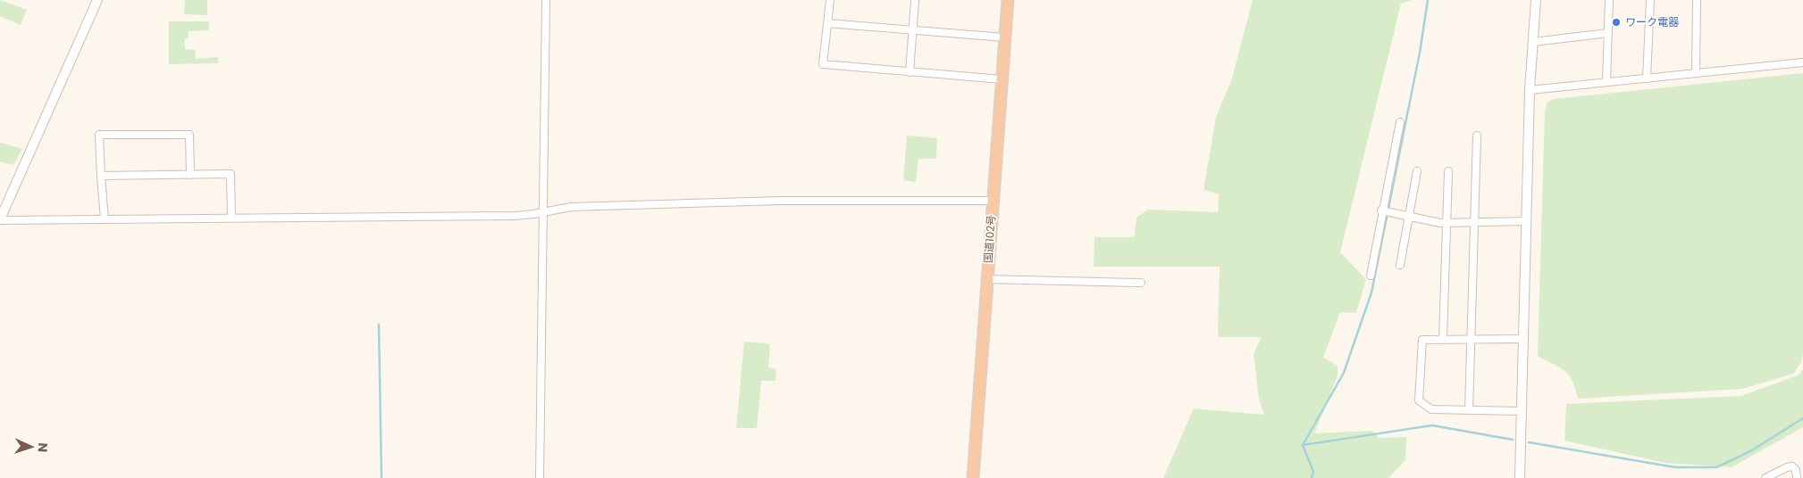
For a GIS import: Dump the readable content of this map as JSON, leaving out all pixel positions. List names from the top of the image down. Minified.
{"streets":{"highway":["国道102号"]},"places":["ワーク電器"],"north":"right"}
